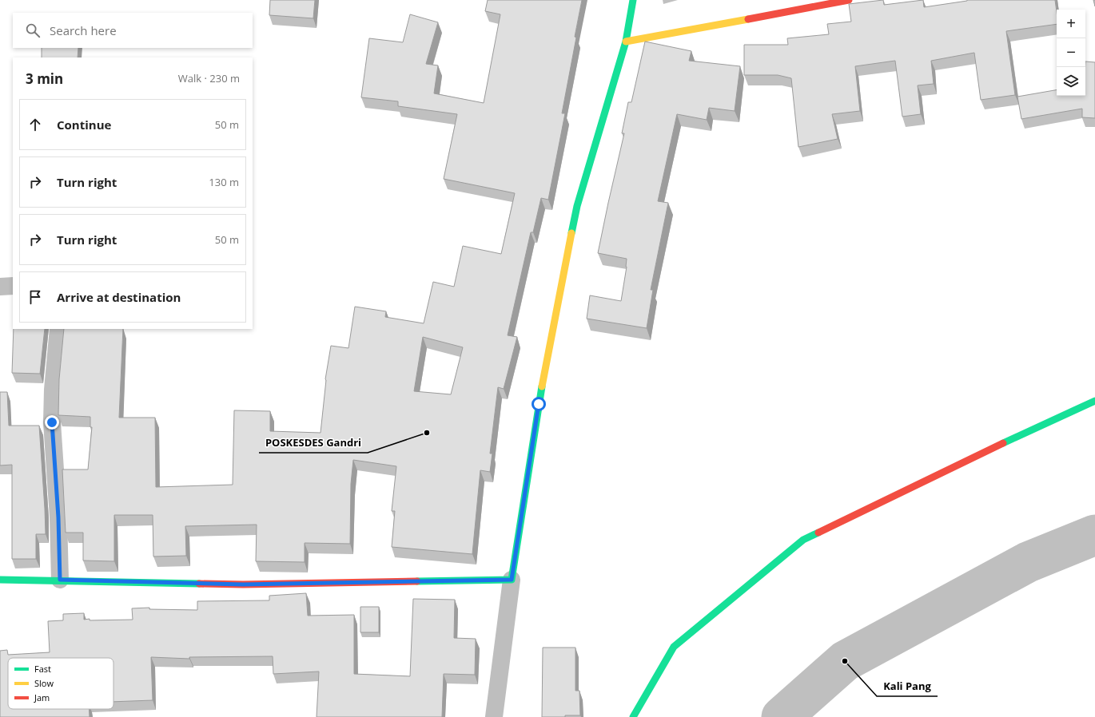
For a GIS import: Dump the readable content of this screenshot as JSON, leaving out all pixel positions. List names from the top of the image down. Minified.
{"places":["POSKESDES Gandri","Kali Pang"],"legend":["Fast","Slow","Jam"],"page":{"map_buttons":["+","−"],"search":"Search here","heading":["3 min","Walk · 230 m"],"list":[["Continue","50 m"],["Turn right","130 m"],["Turn right","50 m"],"Arrive at destination"]}}
